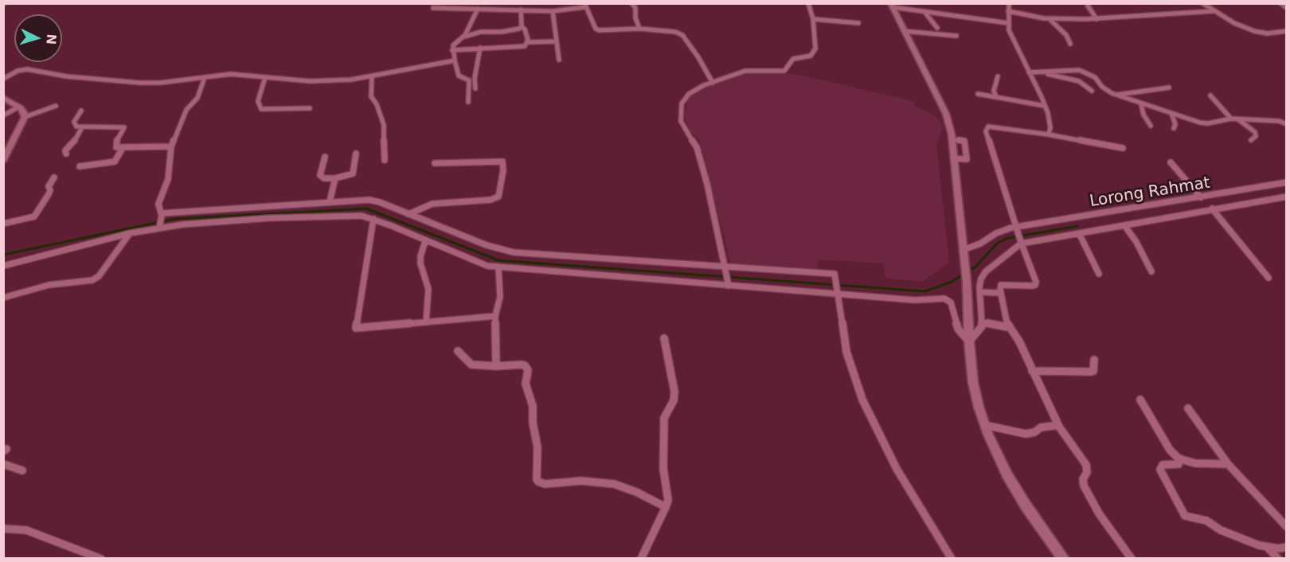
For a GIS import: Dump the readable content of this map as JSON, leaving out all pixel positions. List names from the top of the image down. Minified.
{"streets":{"street":["Lorong Rahmat"]},"north":"right"}
